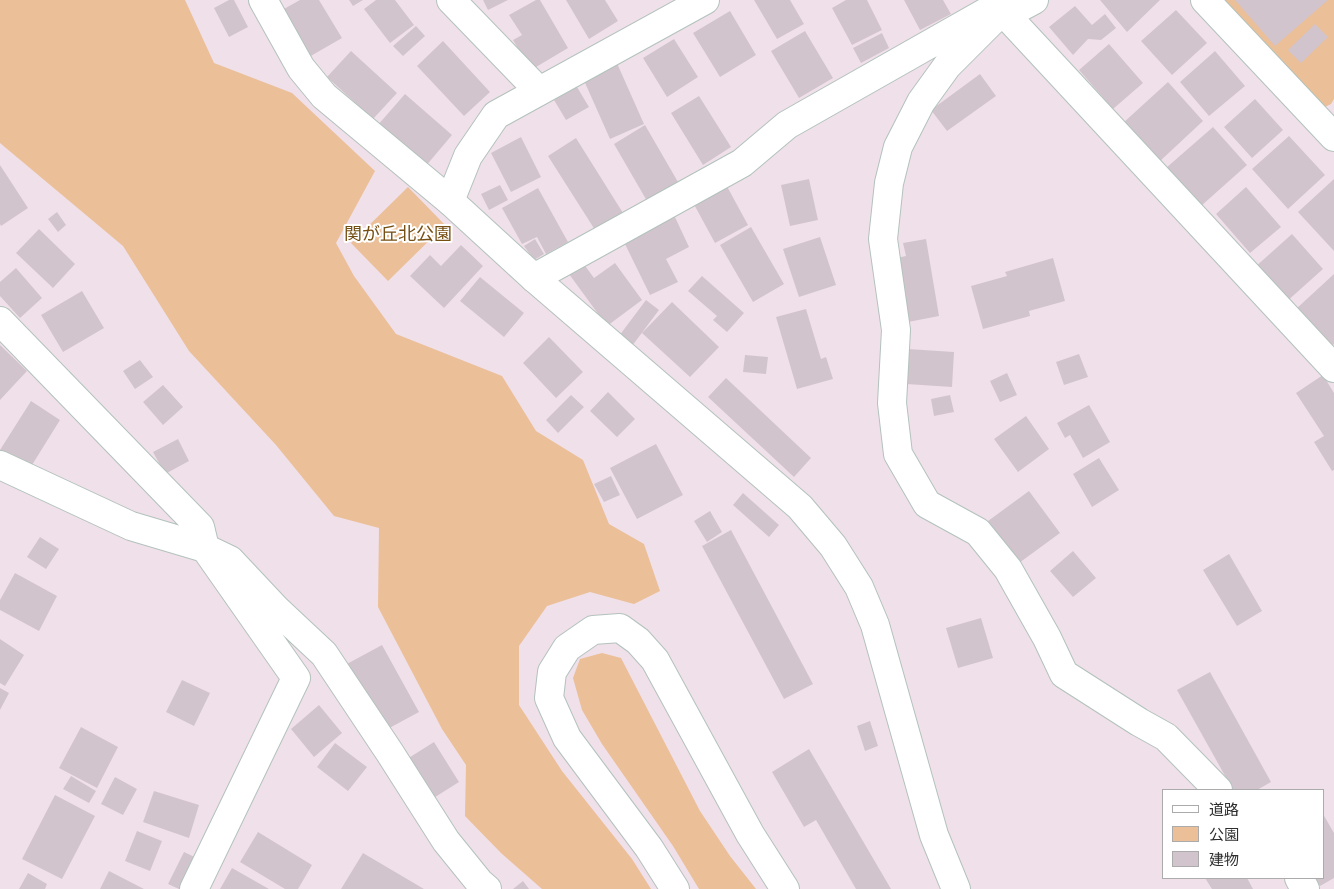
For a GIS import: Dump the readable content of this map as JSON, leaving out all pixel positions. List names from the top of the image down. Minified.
{"parks":["関が丘北公園"],"legend":["道路","公園","建物"]}
